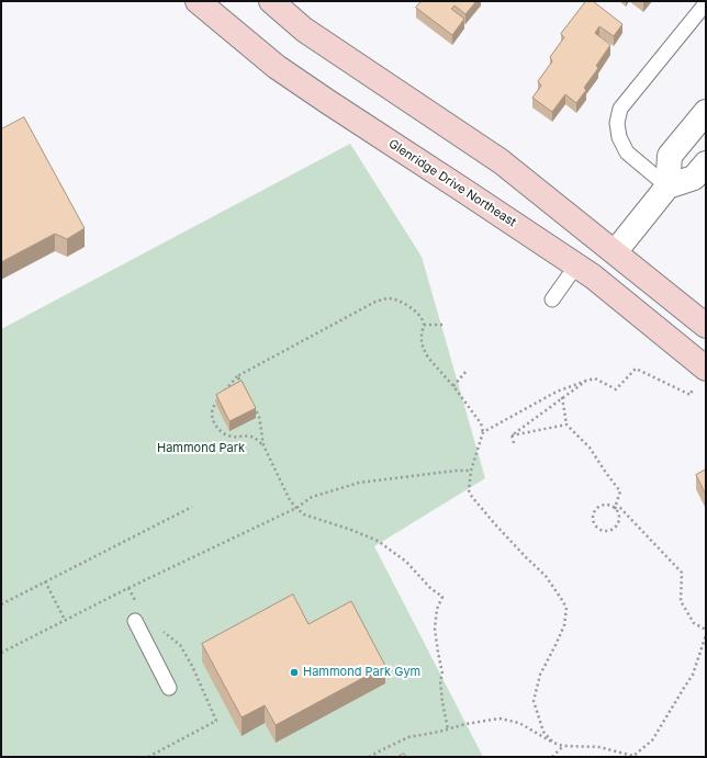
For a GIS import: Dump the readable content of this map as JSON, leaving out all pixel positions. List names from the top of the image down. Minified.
{"streets":{"main road":["Glenridge Drive Northeast"]},"parks":["Hammond Park"],"places":["Hammond Park Gym"]}
